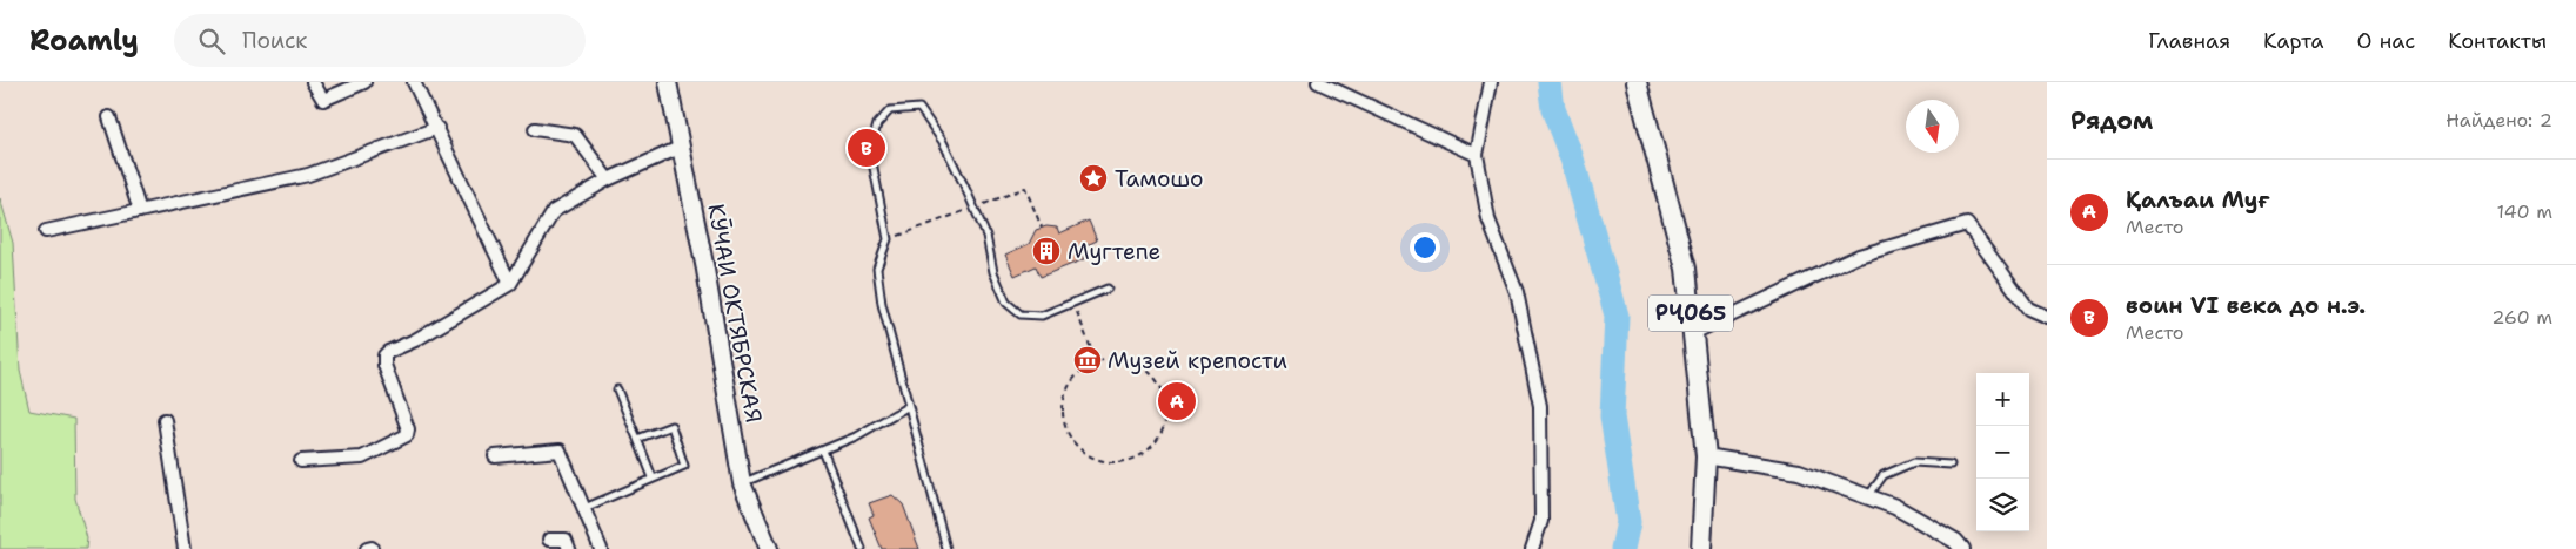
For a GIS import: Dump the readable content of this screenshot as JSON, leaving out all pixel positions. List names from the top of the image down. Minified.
{"streets":{"main road":["КӮЧАИ ОКТЯБРСКАЯ","РҶ065"]},"places":{"place":["Тамошо"],"building":["Мугтепе"],"museum":["Музей крепости"]},"north":"bottom","page":{"header":"Roamly","search":"Поиск","nav":["Главная","Карта","О нас","Контакты"],"heading":["Рядом","Найдено: 2"],"pins":["B","A"],"list":[{"mark":"A","name":"Қалъаи Муғ","note":"Место","value":"140 m"},{"mark":"B","name":"воин VI века до н.э.","note":"Место","value":"260 m"}],"map_buttons":["+","−"]}}
